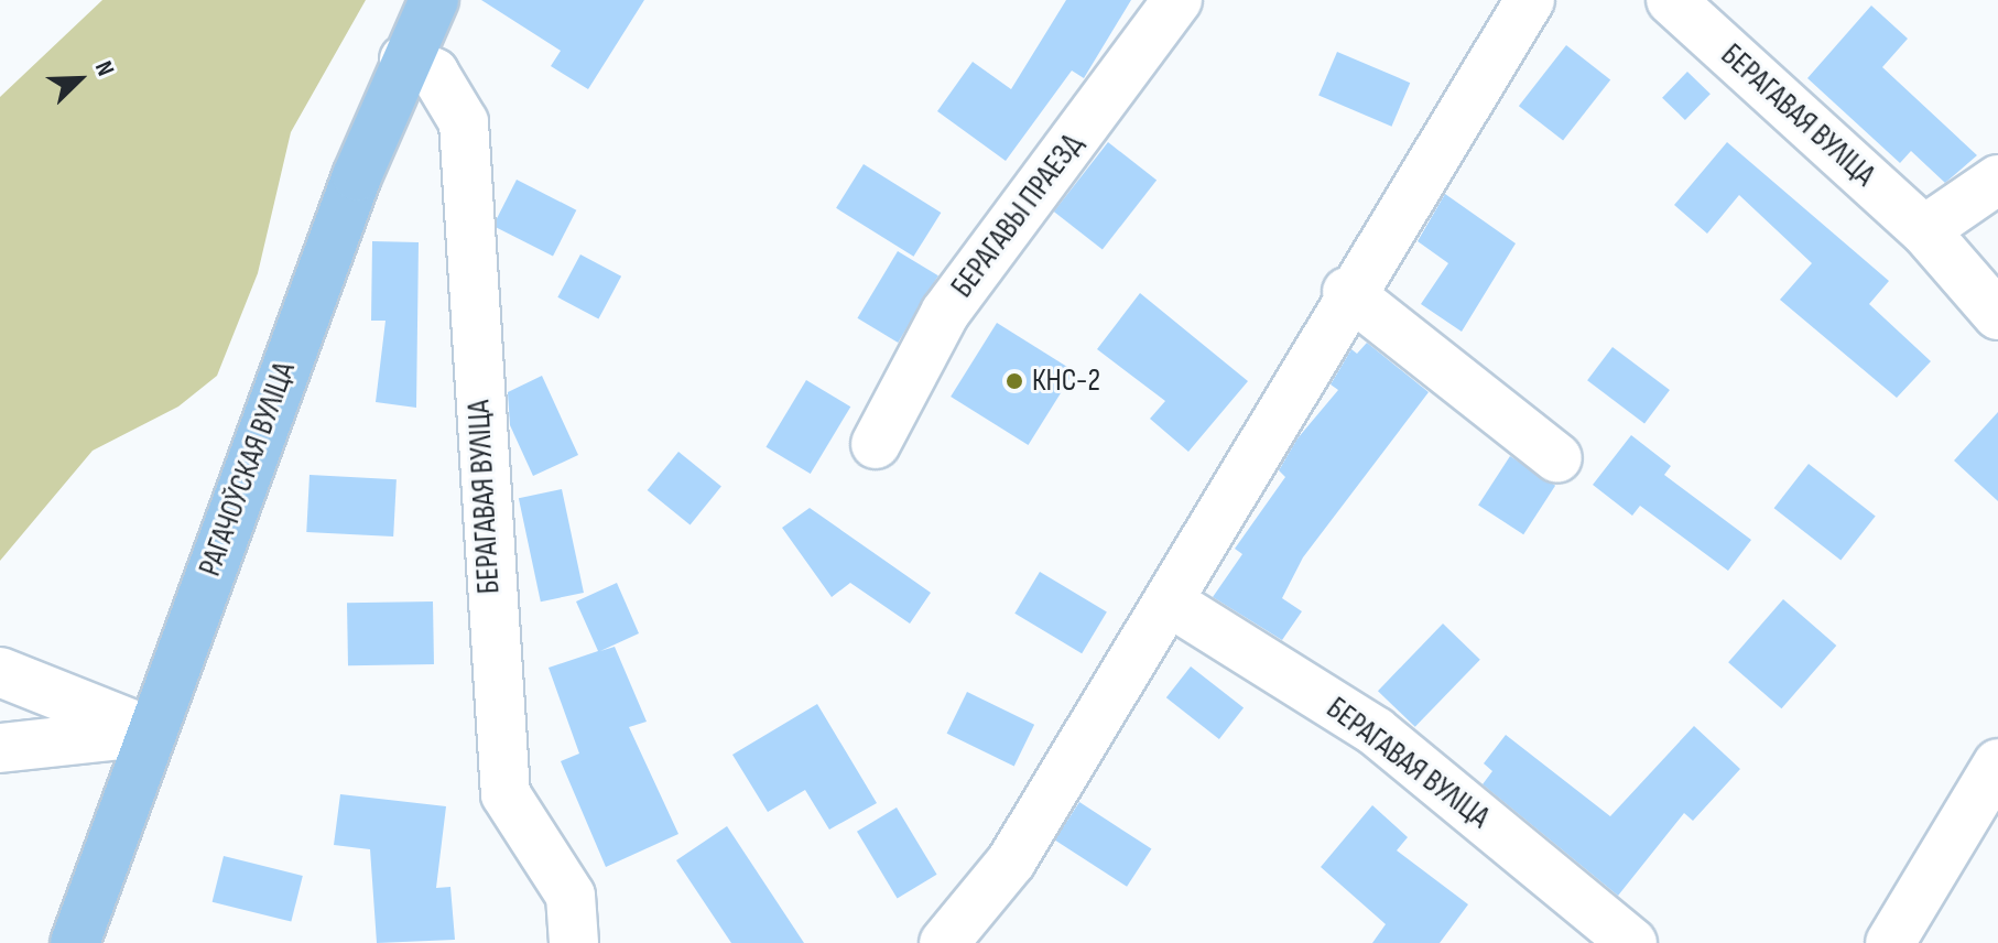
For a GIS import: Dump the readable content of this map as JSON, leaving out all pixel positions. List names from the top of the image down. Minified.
{"streets":{"main road":["РАГАЧОЎСКАЯ ВУЛІЦА"],"street":["БЕРАГАВАЯ ВУЛІЦА","БЕРАГАВЫ ПРАЕЗД"]},"crossings":[["БЕРАГАВАЯ ВУЛІЦА","РАГАЧОЎСКАЯ ВУЛІЦА"]],"places":["КНС-2"],"north":"top right"}
